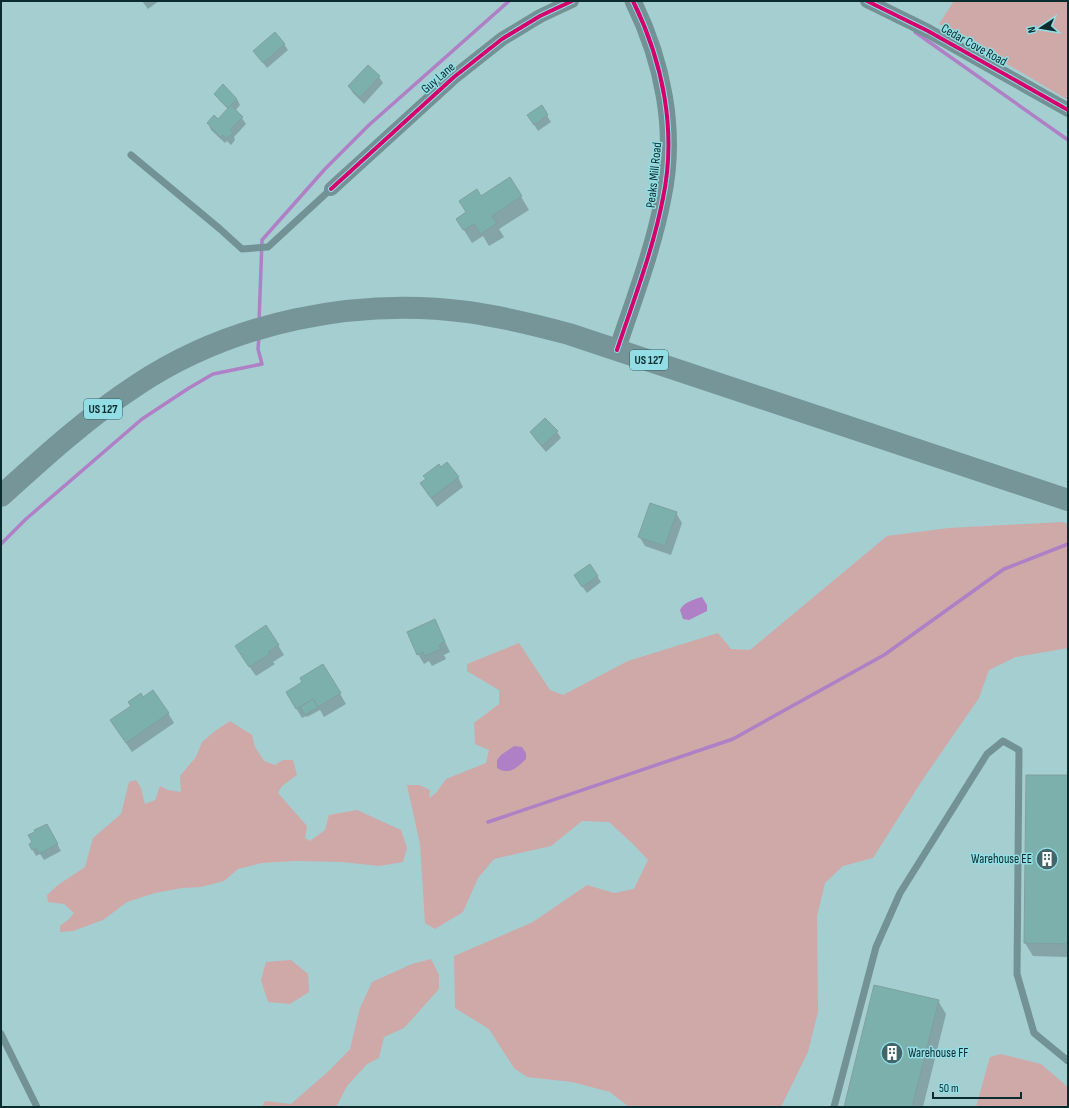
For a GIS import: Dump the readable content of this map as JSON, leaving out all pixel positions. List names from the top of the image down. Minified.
{"streets":{"highway":["US 127"],"street":["Cedar Cove Road","Guy Lane","Peaks Mill Road"]},"crossings":[["Peaks Mill Road","US 127"]],"places":{"building":["Warehouse EE","Warehouse FF"]},"scale_bar":"50 m","north":"left"}
